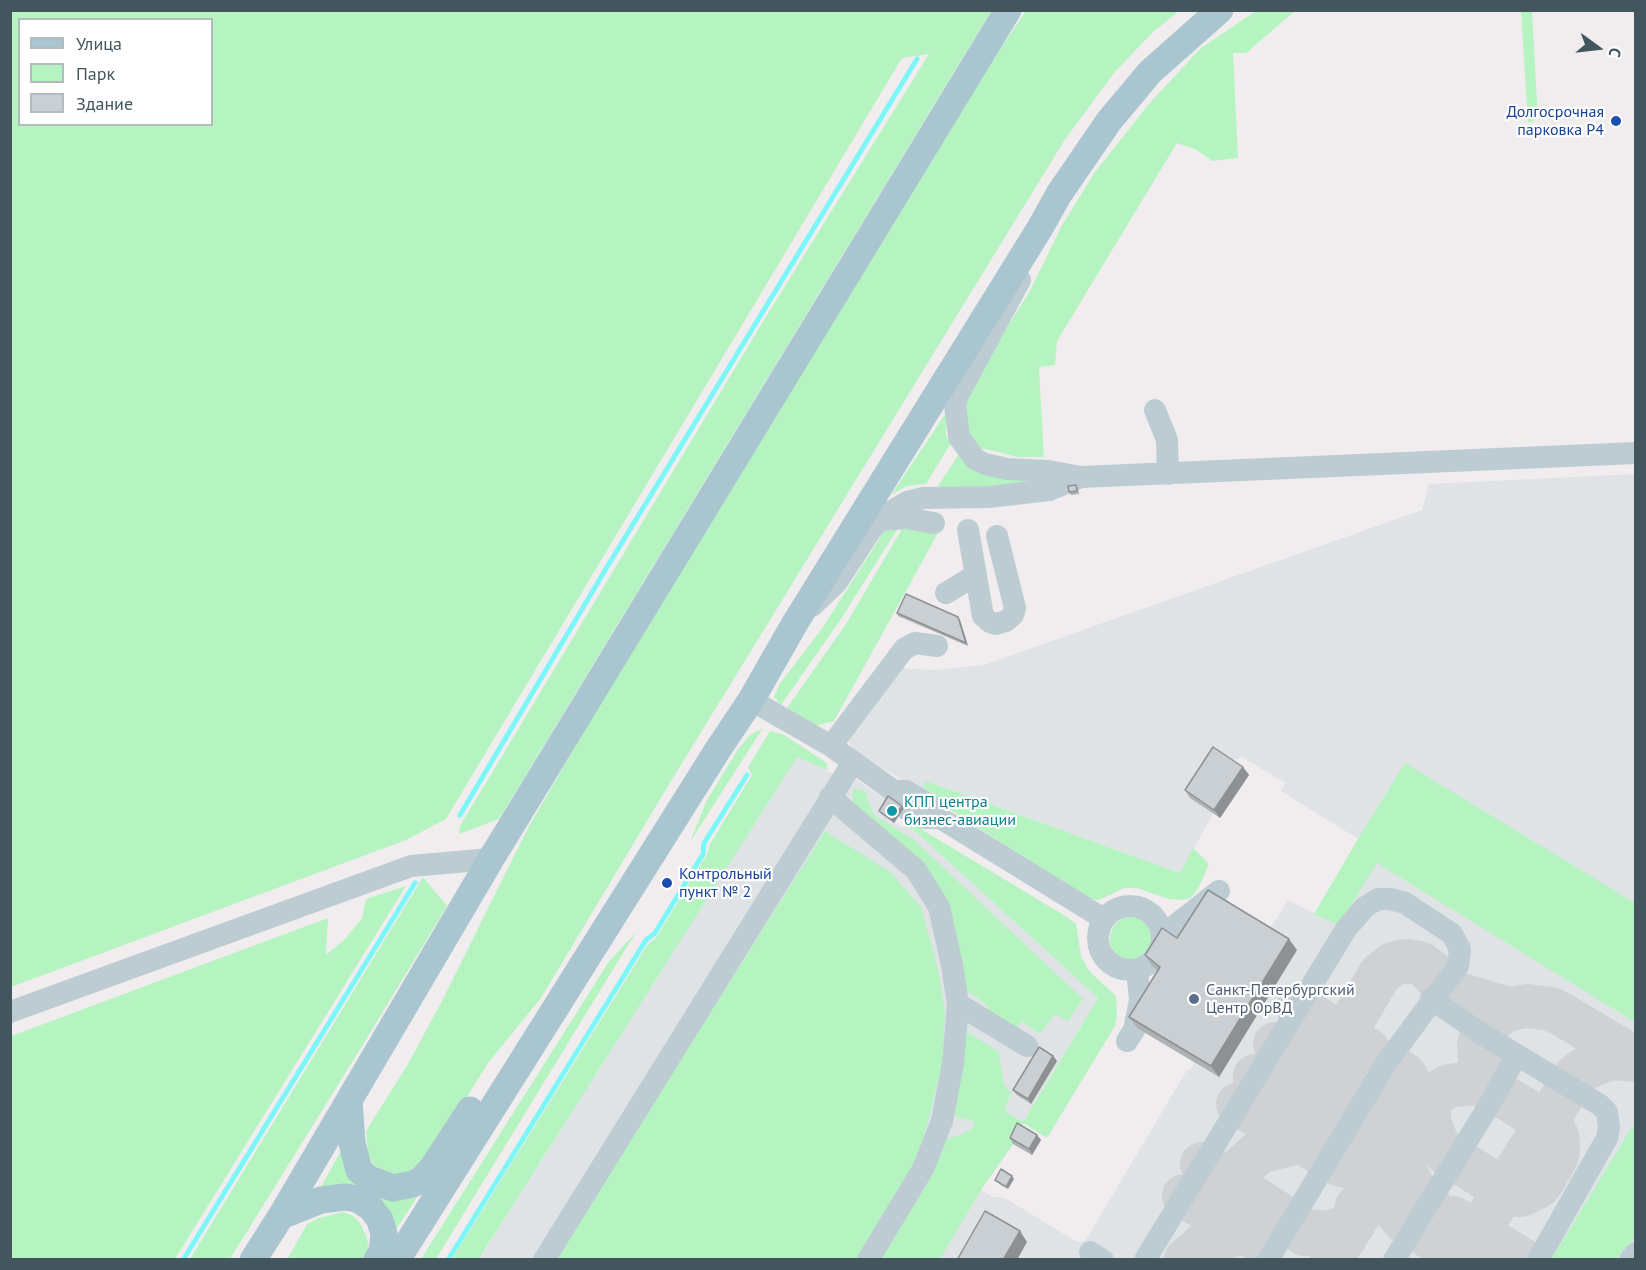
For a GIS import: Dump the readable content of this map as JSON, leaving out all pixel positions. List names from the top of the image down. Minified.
{"places":["Долгосрочная парковка P4","КПП центра бизнес-авиации","Контрольный пункт № 2","Санкт-Петербургский Центр ОрВД"],"legend":["Улица","Парк","Здание"],"north":"right"}
